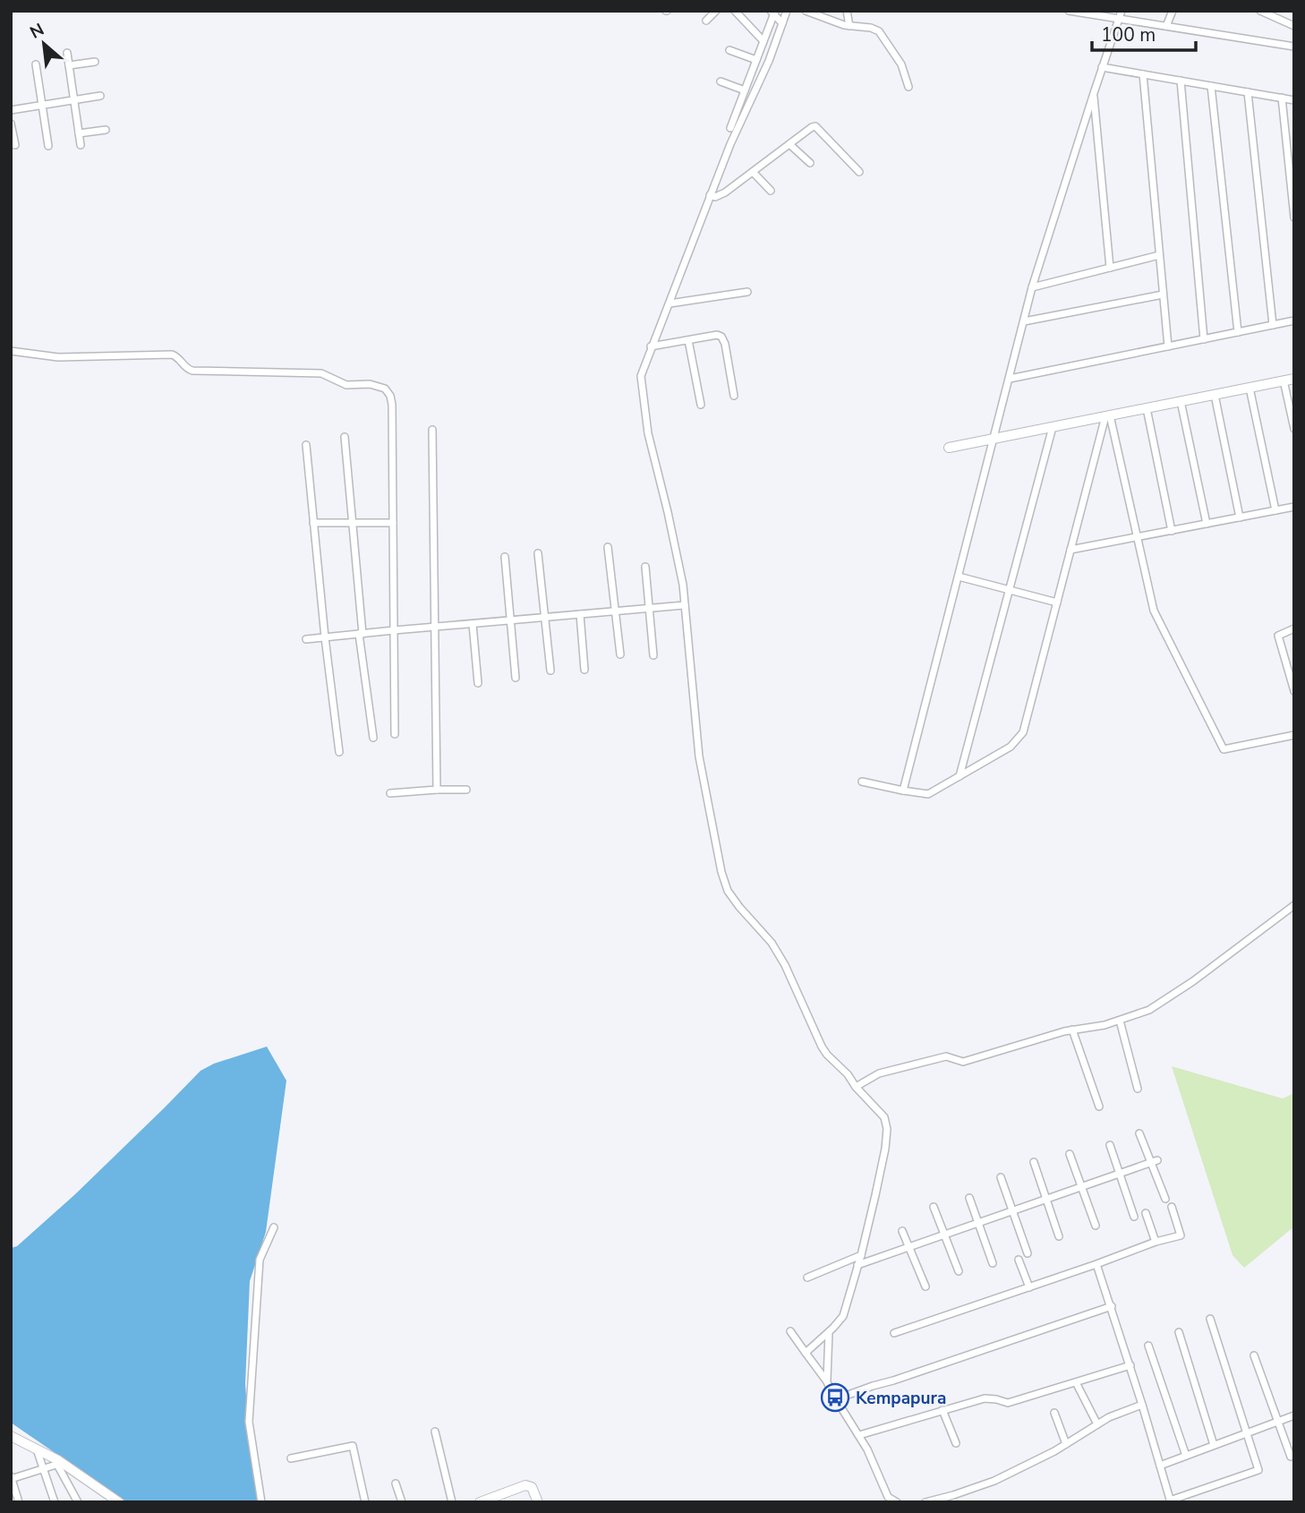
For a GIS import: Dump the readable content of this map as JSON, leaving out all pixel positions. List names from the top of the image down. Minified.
{"places":{"bus stop":["Kempapura"]},"scale_bar":"100 m","north":"top left"}
